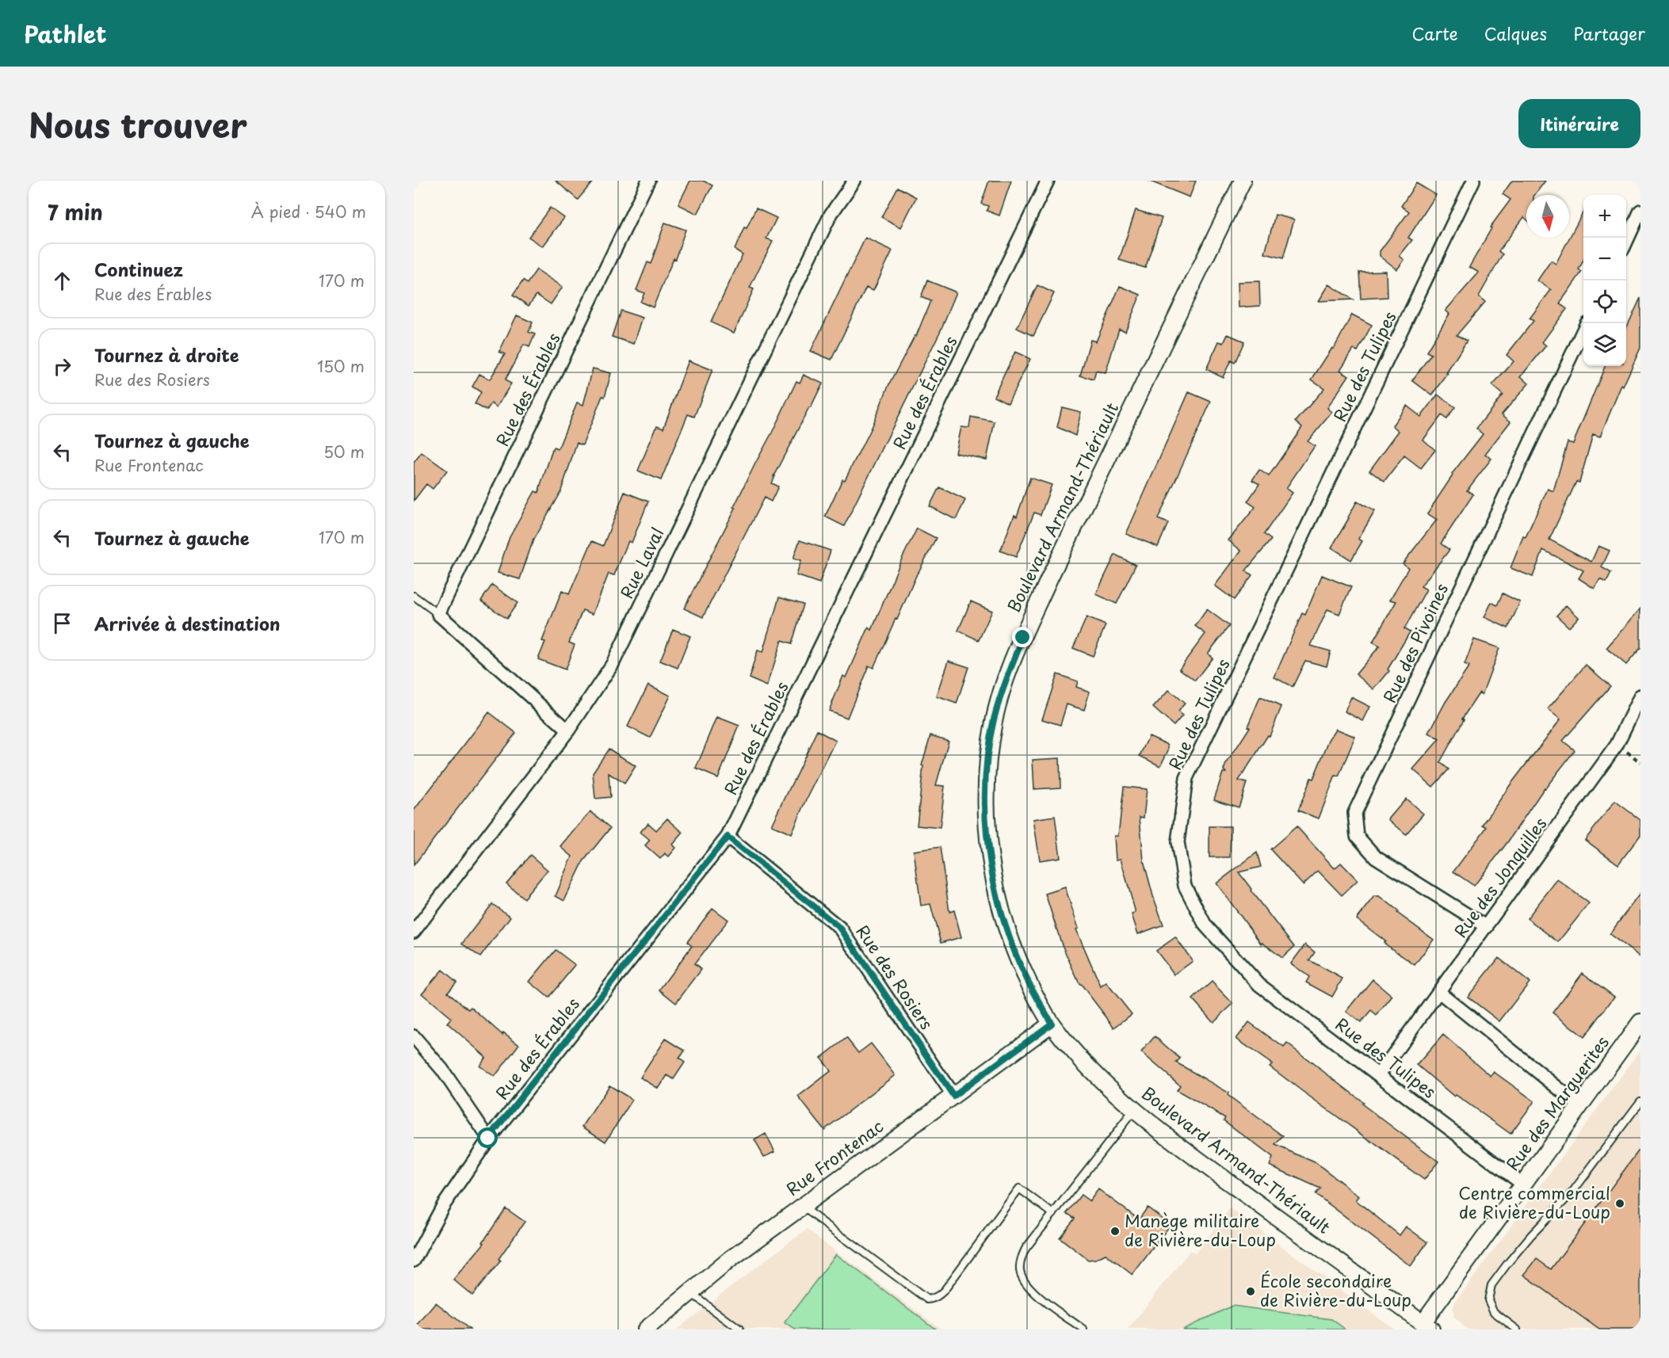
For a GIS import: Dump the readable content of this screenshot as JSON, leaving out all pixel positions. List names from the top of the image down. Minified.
{"streets":{"street":["Rue des Tulipes","Rue des Érables","Boulevard Armand-Thériault","Rue Laval","Rue des Pivoines","Rue des Jonquilles","Rue des Rosiers","Rue des Marguerites","Rue Frontenac"]},"crossings":[["Rue des Tulipes","Rue des Jonquilles"],["Rue des Tulipes","Rue des Marguerites"],["Rue des Érables","Rue des Rosiers"],["Boulevard Armand-Thériault","Rue des Marguerites"],["Boulevard Armand-Thériault","Rue Frontenac"],["Rue des Pivoines","Rue des Jonquilles"],["Rue des Rosiers","Rue Frontenac"]],"places":["Centre commercial de Rivière-du-Loup","Manège militaire de Rivière-du-Loup","École secondaire de Rivière-du-Loup"],"north":"bottom","page":{"header":"Pathlet","nav":["Carte","Calques","Partager"],"title":"Nous trouver","buttons":"Itinéraire","heading":["7 min","À pied · 540 m"],"map_buttons":["+","−"],"list":[["Continuez","Rue des Érables","170 m"],["Tournez à droite","Rue des Rosiers","150 m"],["Tournez à gauche","Rue Frontenac","50 m"],["Tournez à gauche","170 m"],"Arrivée à destination"]}}
